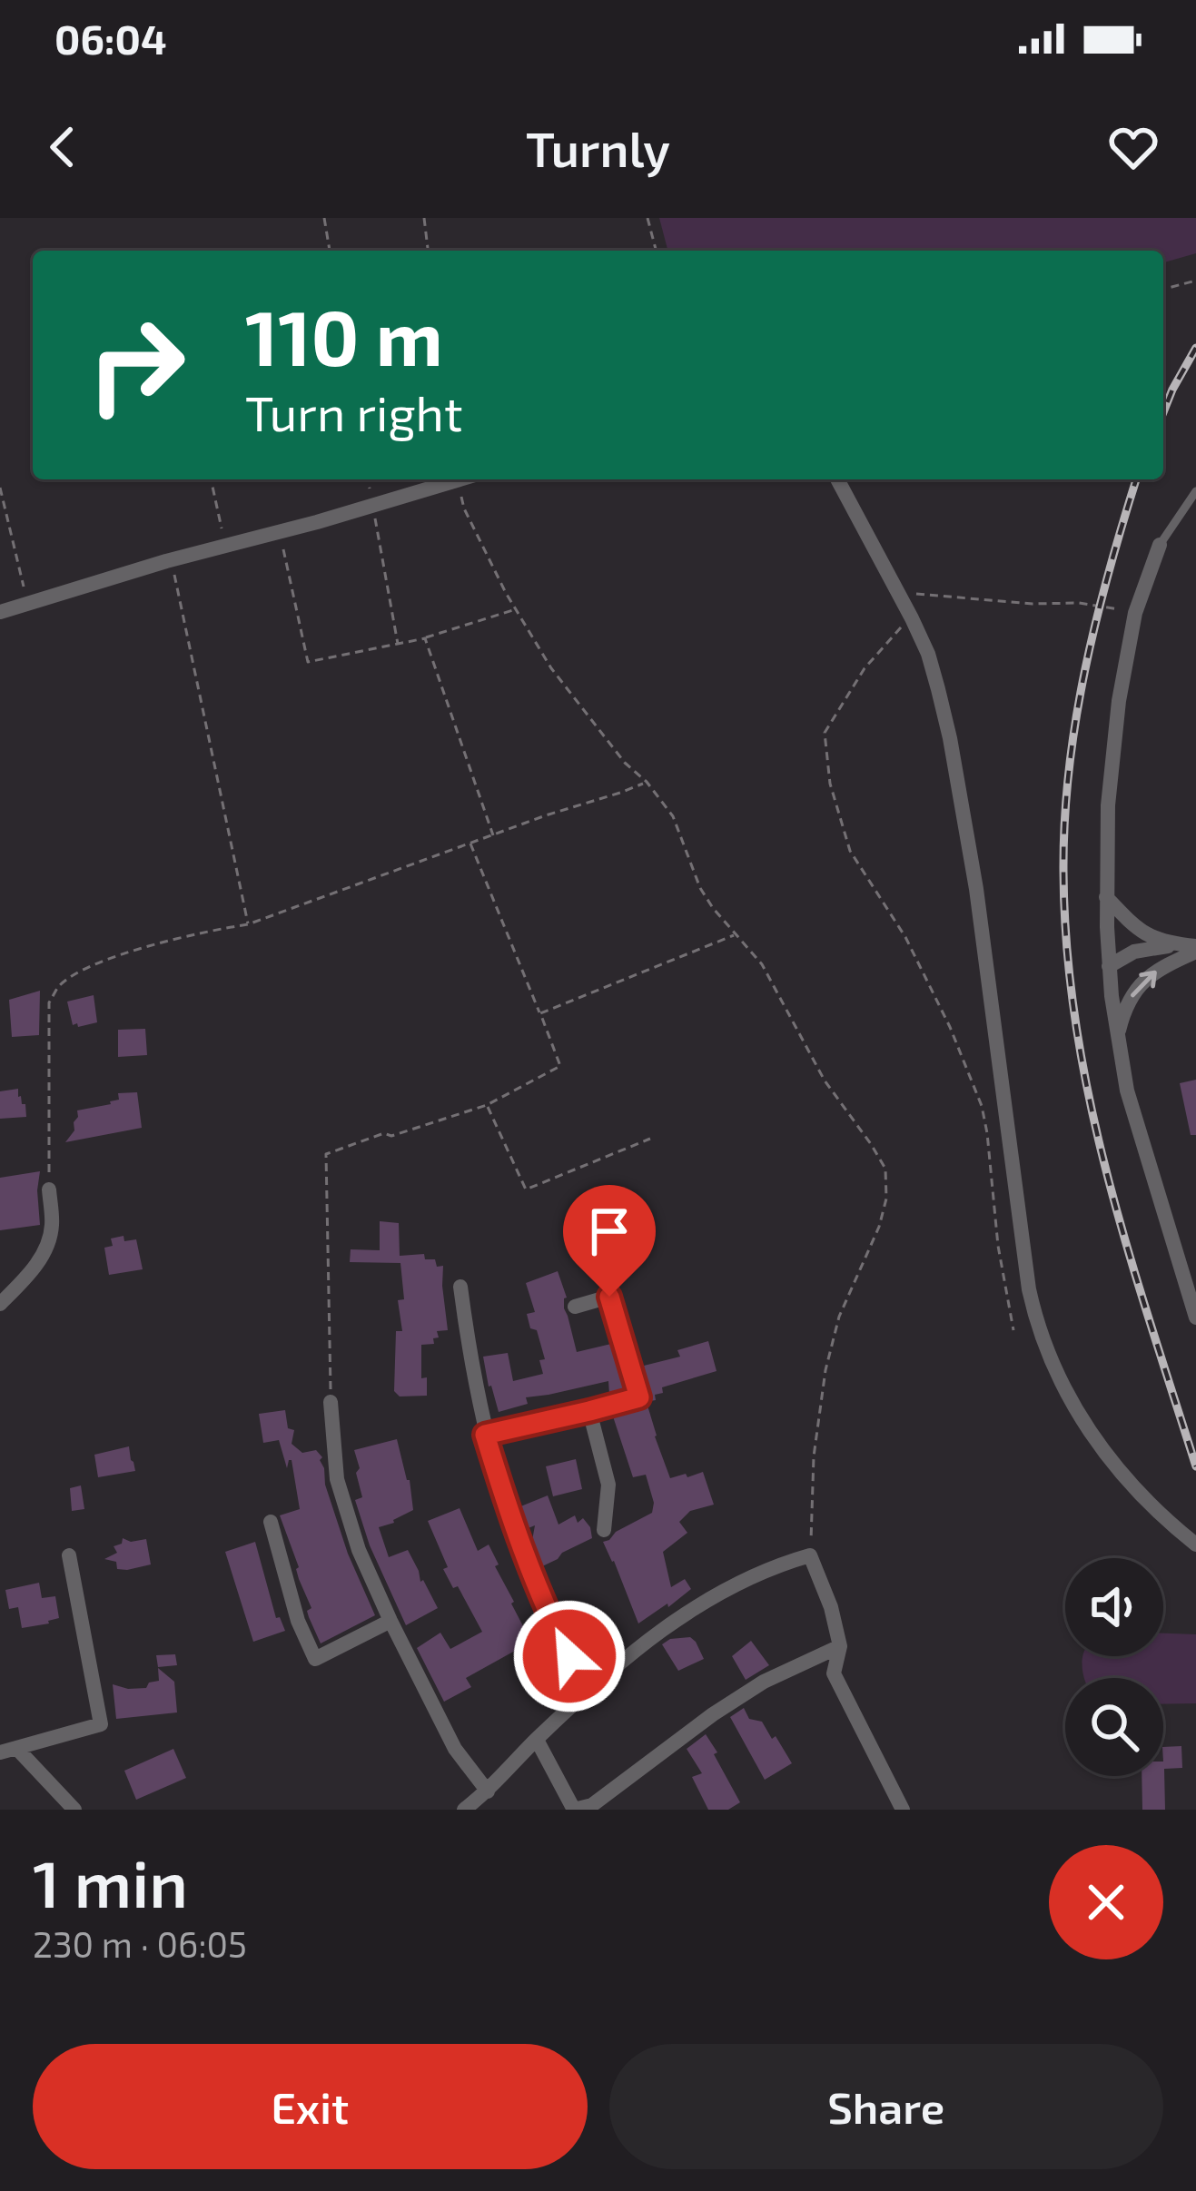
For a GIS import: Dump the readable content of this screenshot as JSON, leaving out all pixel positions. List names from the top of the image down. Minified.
{"page":{"status":"06:04","header":"Turnly","turn":["110 m","Turn right"],"heading":["1 min","230 m · 06:05"],"buttons":["Exit","Share"]}}
